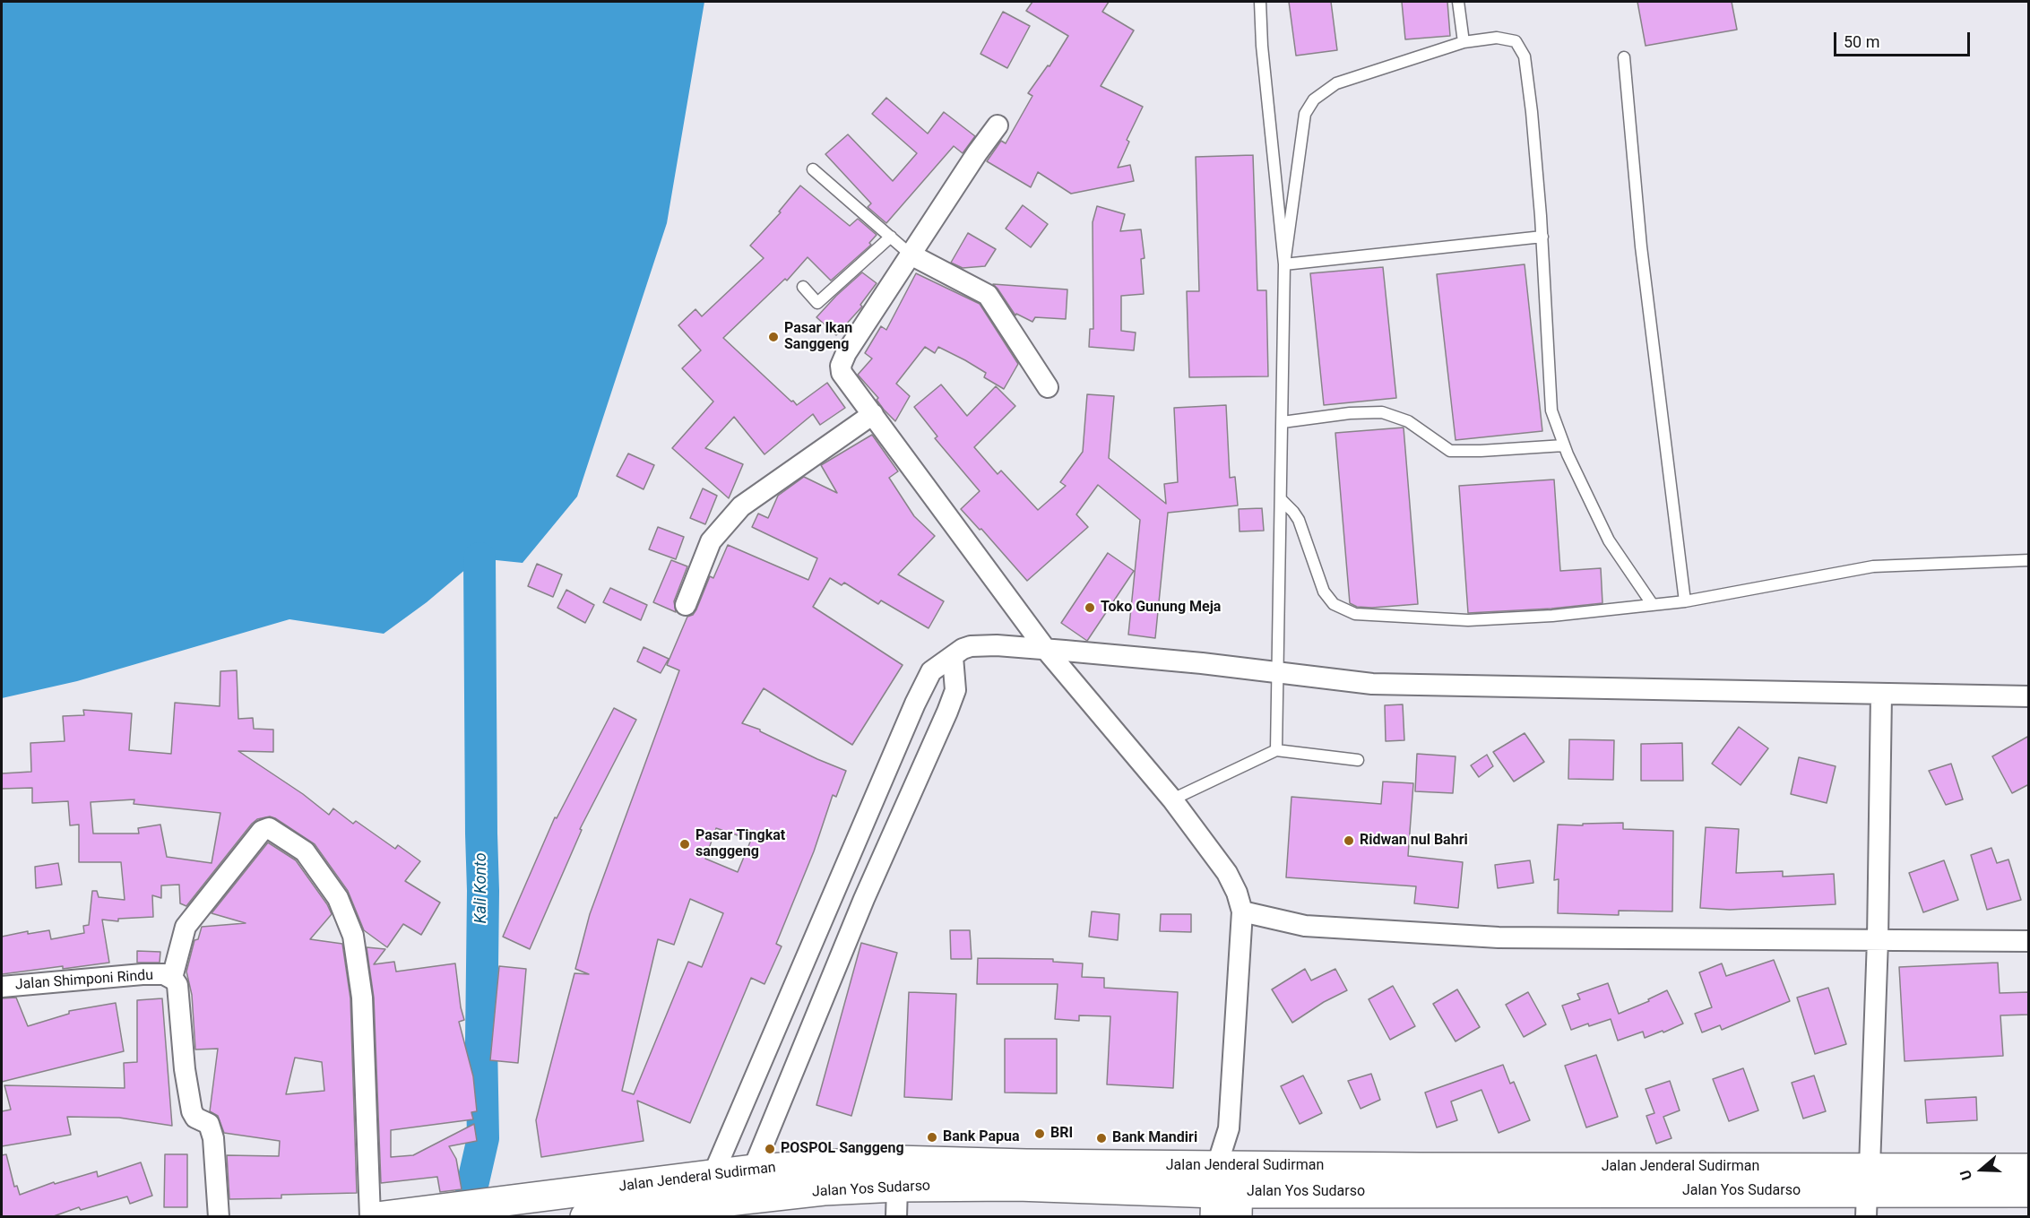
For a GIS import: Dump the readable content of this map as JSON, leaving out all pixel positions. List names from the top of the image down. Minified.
{"streets":{"highway":["Jalan Jenderal Sudirman","Jalan Yos Sudarso"],"street":["Jalan Shimponi Rindu"]},"crossings":[["Jalan Jenderal Sudirman","Jalan Yos Sudarso"]],"water":["Kali Konto"],"places":["Pasar Ikan Sanggeng","Toko Gunung Meja","Ridwan nul Bahri","Pasar Tingkat sanggeng","BRI","Bank Papua","Bank Mandiri","POSPOL Sanggeng"],"scale_bar":"50 m","north":"left"}
